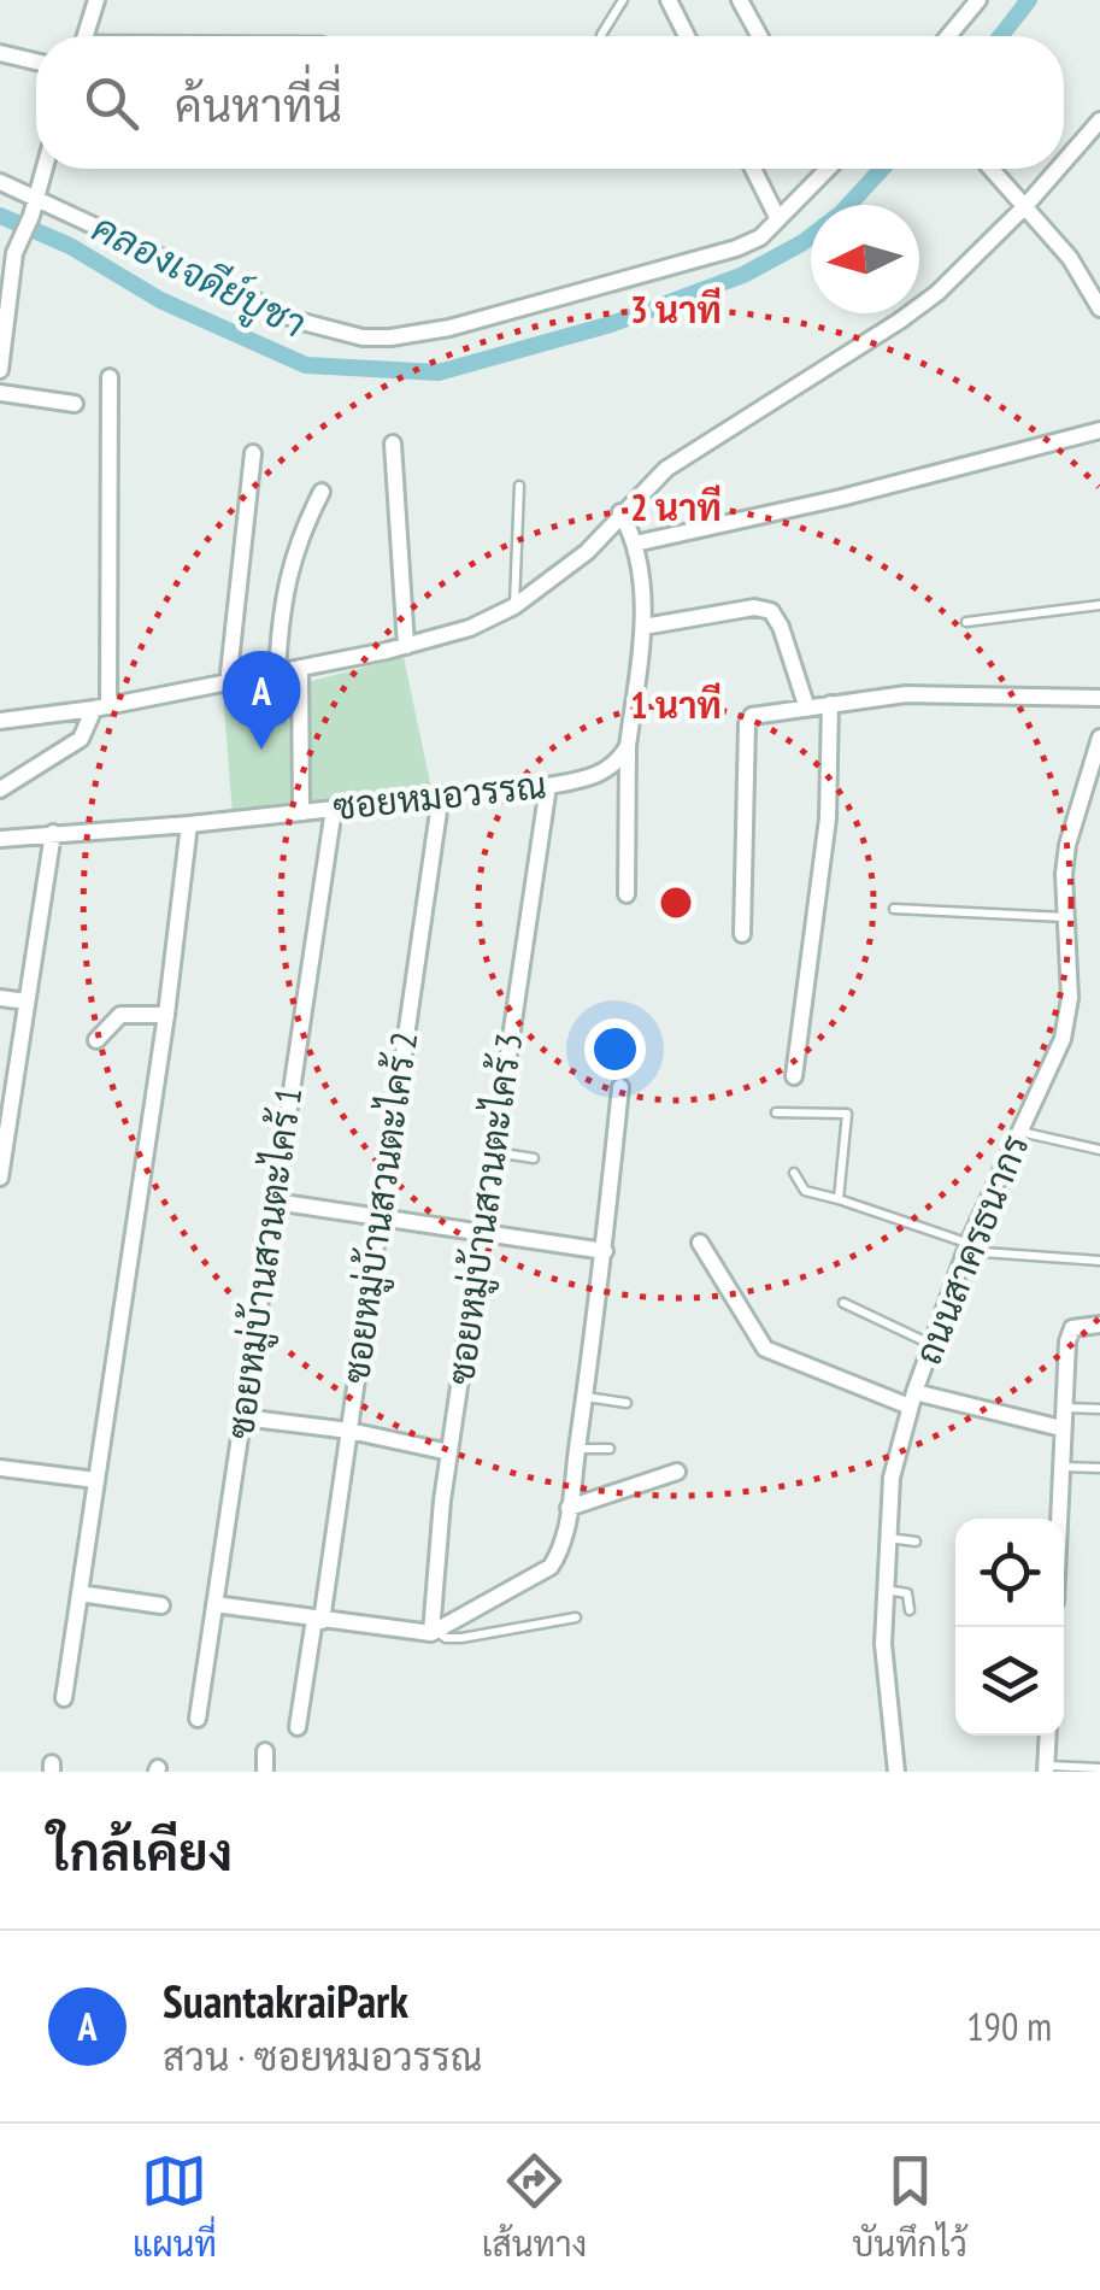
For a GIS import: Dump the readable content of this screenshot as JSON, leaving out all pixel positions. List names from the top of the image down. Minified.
{"streets":{"street":["ซอยหมอวรรณ","ซอยหมู่บ้านสวนตะไคร้ 2","ซอยหมู่บ้านสวนตะไคร้ 3","ถนนสาครธนากร","ซอยหมู่บ้านสวนตะไคร้ 1"]},"crossings":[["ซอยหมอวรรณ","ซอยหมู่บ้านสวนตะไคร้ 2"],["ซอยหมอวรรณ","ซอยหมู่บ้านสวนตะไคร้ 3"],["ซอยหมอวรรณ","ซอยหมู่บ้านสวนตะไคร้ 1"]],"water":["คลองเจดีย์บูชา"],"north":"left","page":{"search":"ค้นหาที่นี่","pins":"A","heading":"ใกล้เคียง","list":[{"mark":"A","name":"SuantakraiPark","note":"สวน · ซอยหมอวรรณ","value":"190 m"}],"nav":["แผนที่","เส้นทาง","บันทึกไว้"]},"rings":["3 นาที","2 นาที","1 นาที"]}
